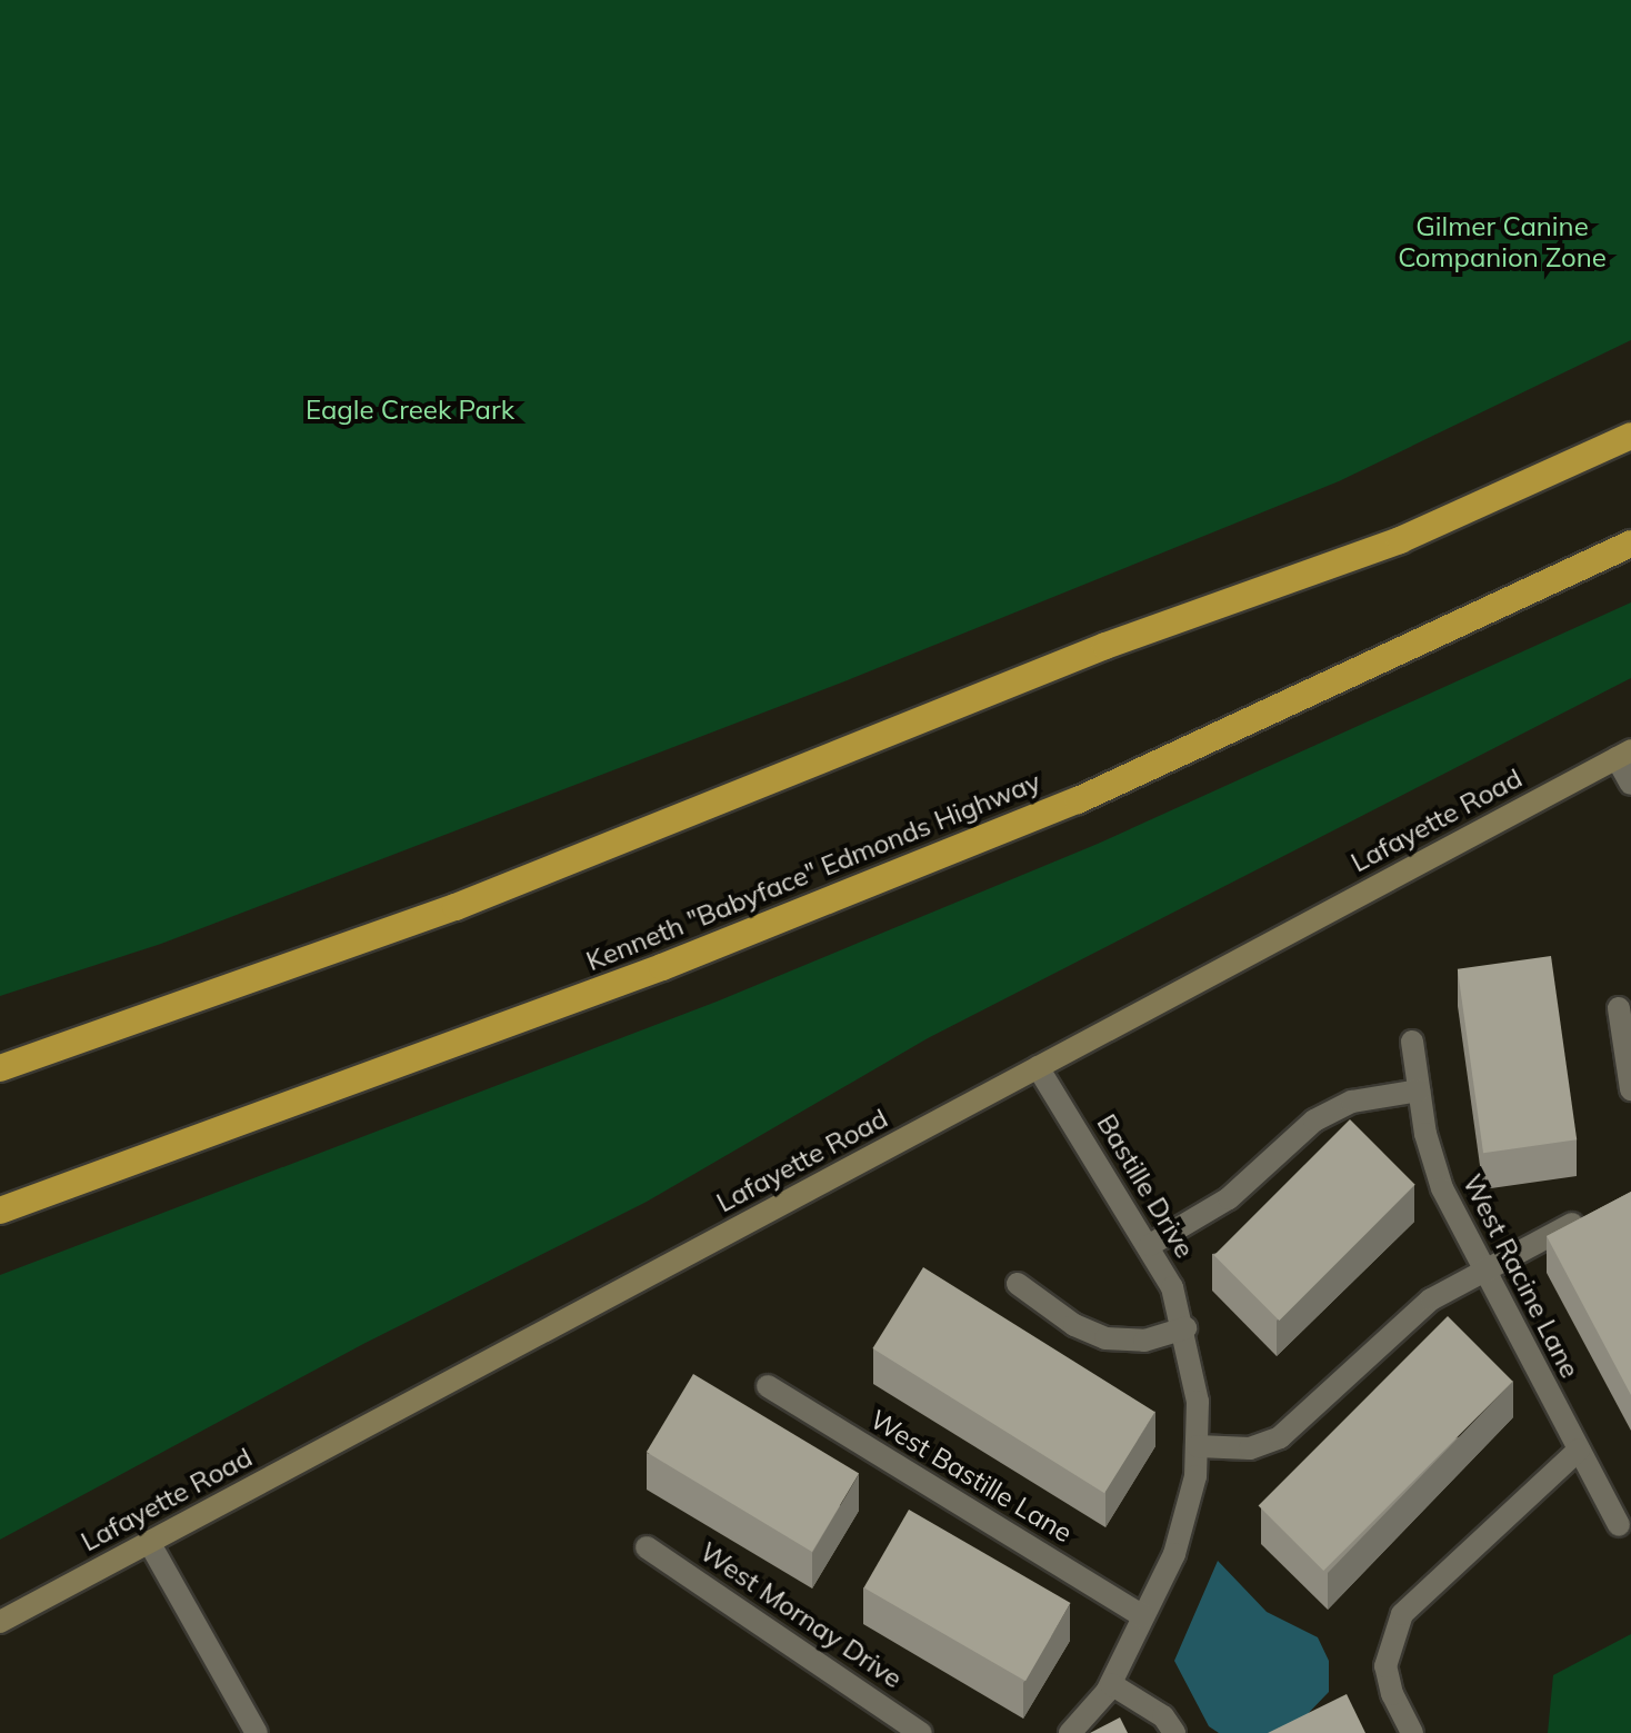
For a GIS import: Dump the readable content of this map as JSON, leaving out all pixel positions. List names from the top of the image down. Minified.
{"streets":{"highway":["Kenneth \"Babyface\" Edmonds Highway"],"main road":["Lafayette Road"],"street":["Bastille Drive","West Racine Lane","West Bastille Lane","West Mornay Drive"]},"crossings":[["Lafayette Road","Bastille Drive"],["Bastille Drive","West Bastille Lane"]],"parks":["Gilmer Canine Companion Zone","Eagle Creek Park"]}
